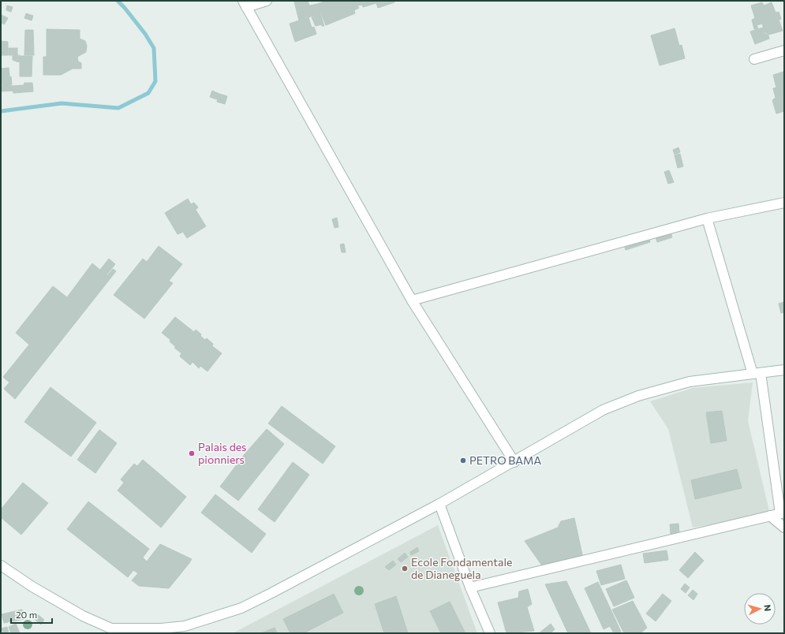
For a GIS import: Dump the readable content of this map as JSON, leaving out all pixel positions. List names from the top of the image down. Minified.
{"places":["Palais des pionniers","PETRO BAMA","Ecole Fondamentale de Dianeguela"],"scale_bar":"20 m","north":"right"}
